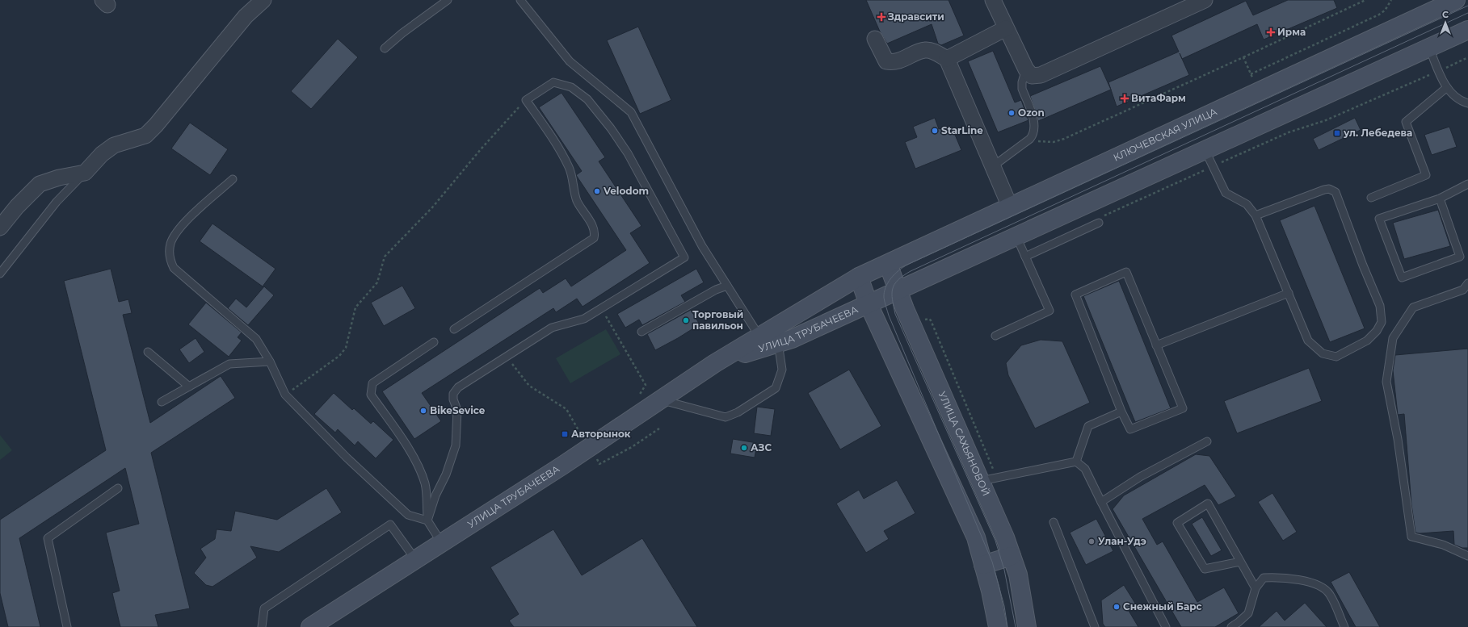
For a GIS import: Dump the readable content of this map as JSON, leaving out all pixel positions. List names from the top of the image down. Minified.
{"streets":{"main road":["КЛЮЧЕВСКАЯ УЛИЦА","УЛИЦА ТРУБАЧЕЕВА","УЛИЦА САХЬЯНОВОЙ"]},"crossings":[["КЛЮЧЕВСКАЯ УЛИЦА","УЛИЦА ТРУБАЧЕЕВА"],["КЛЮЧЕВСКАЯ УЛИЦА","УЛИЦА САХЬЯНОВОЙ"],["УЛИЦА ТРУБАЧЕЕВА","УЛИЦА САХЬЯНОВОЙ"]],"places":{"health":["Здравсити","Ирма","ВитаФарм"],"other":["Ozon","StarLine","Velodom","Торговый павильон","BikeSevice","АЗС","Улан-Удэ","Снежный Барс"],"transit":["ул. Лебедева","Авторынок"]},"north":"top"}
